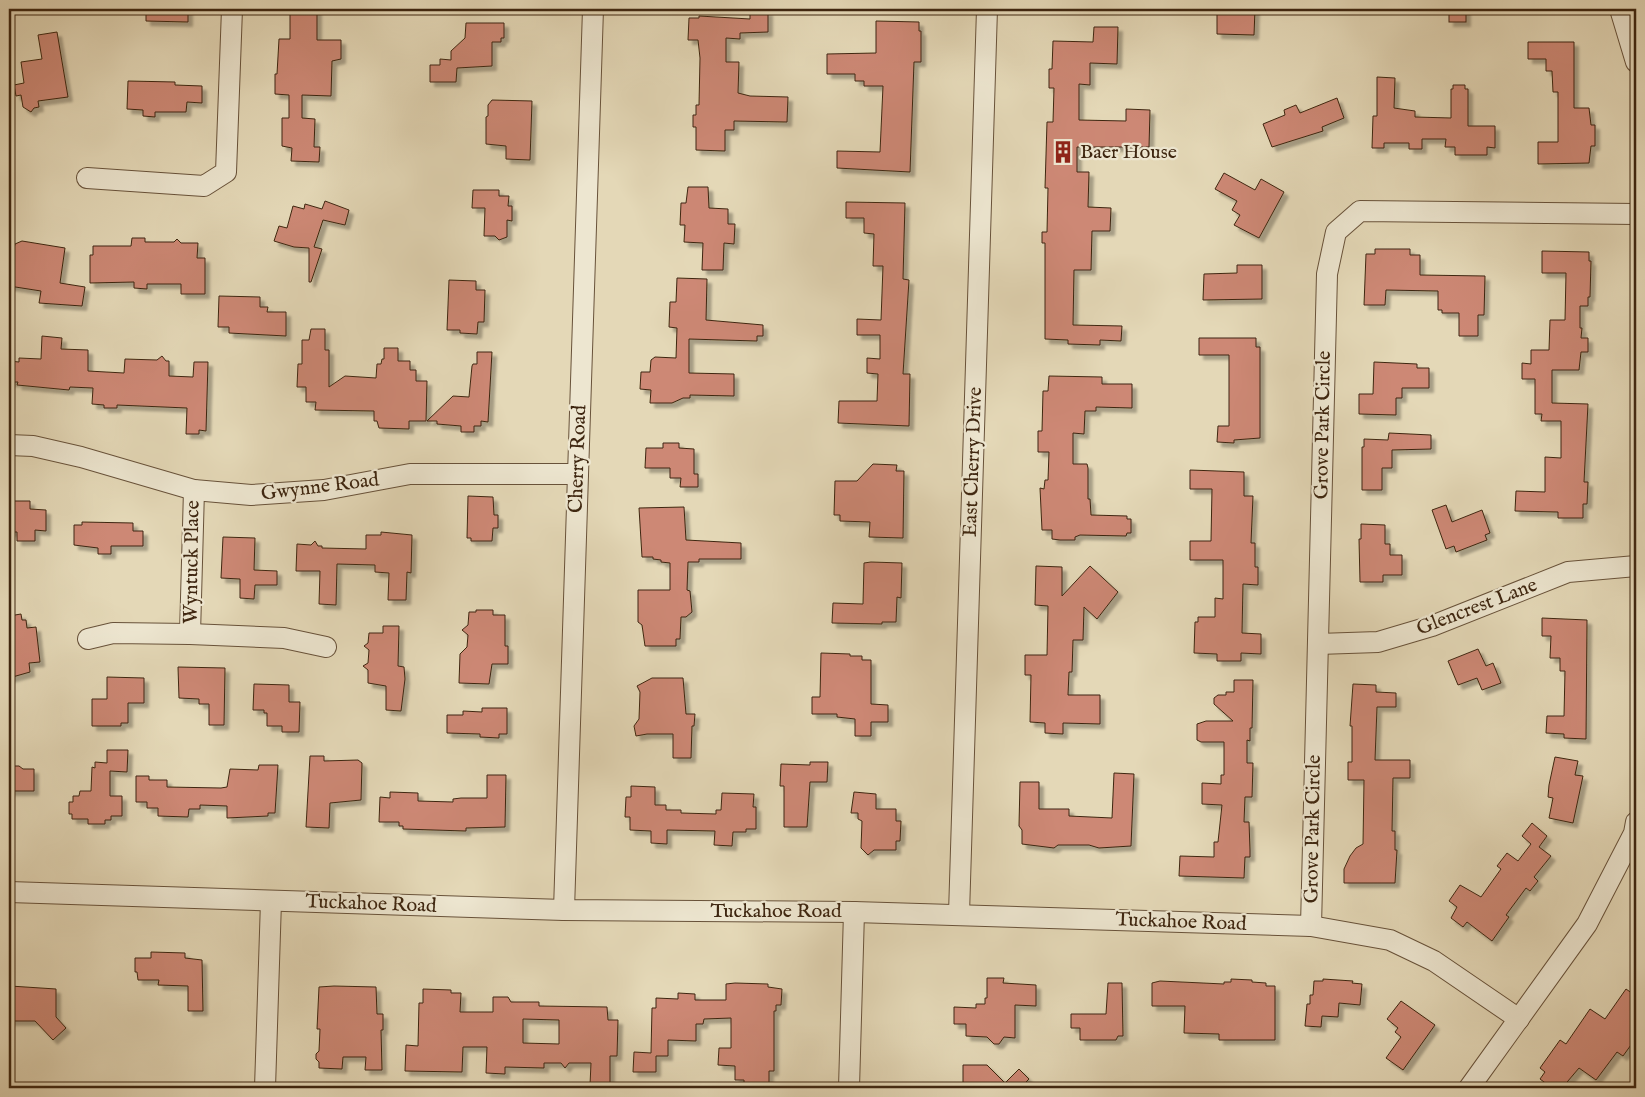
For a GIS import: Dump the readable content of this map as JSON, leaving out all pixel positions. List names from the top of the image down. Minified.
{"streets":{"street":["Grove Park Circle","Cherry Road","East Cherry Drive","Gwynne Road","Wyntuck Place","Glencrest Lane","Tuckahoe Road"]},"crossings":[["Grove Park Circle","Glencrest Lane"],["Grove Park Circle","Tuckahoe Road"],["Cherry Road","Gwynne Road"],["Cherry Road","Tuckahoe Road"],["East Cherry Drive","Tuckahoe Road"],["Gwynne Road","Wyntuck Place"]],"places":{"building":["Baer House"]}}
